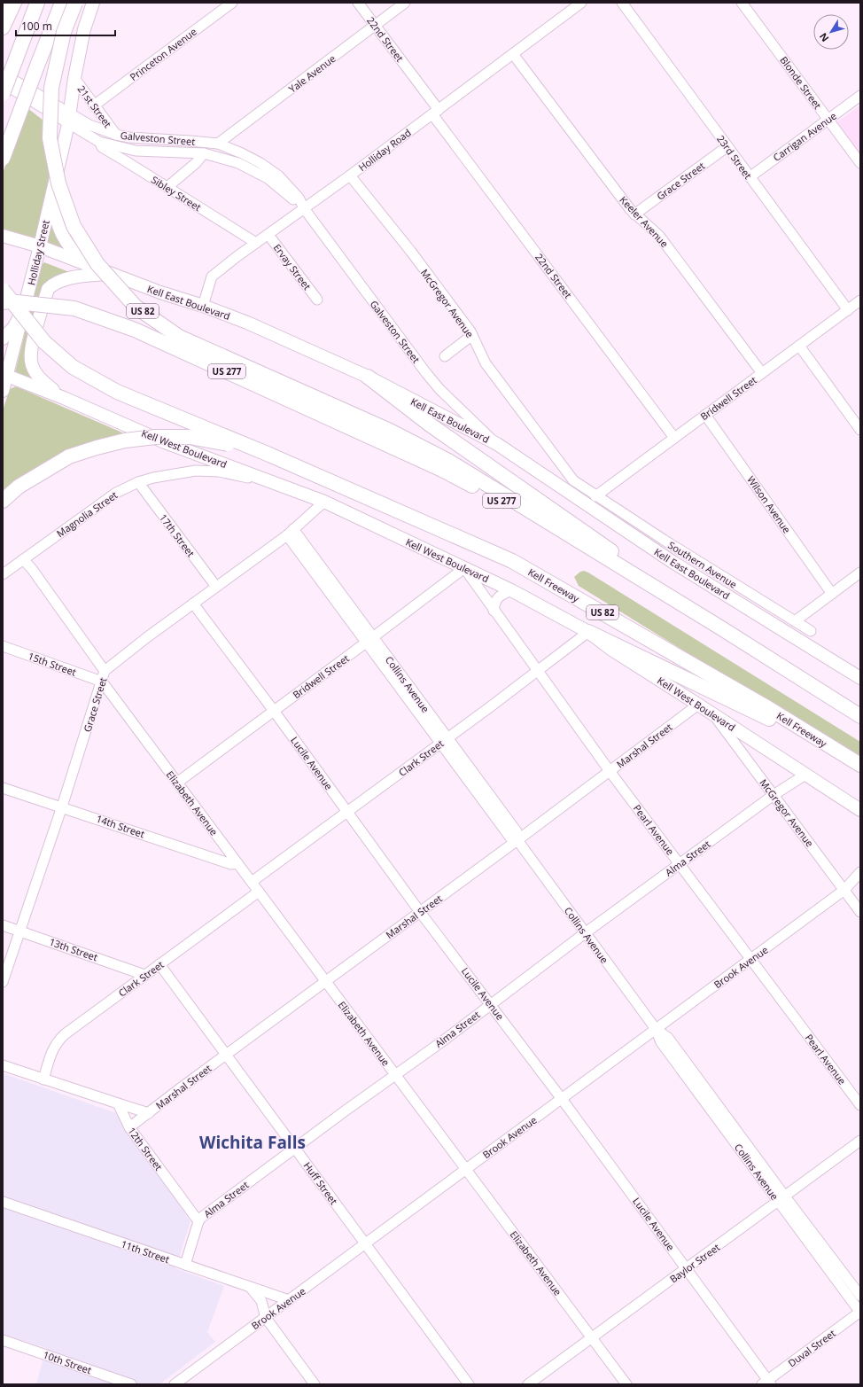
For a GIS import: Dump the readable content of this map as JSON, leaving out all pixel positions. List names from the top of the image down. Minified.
{"streets":{"highway":["US 82","US 277","Kell Freeway"],"main road":["Holliday Street","Kell East Boulevard","Kell West Boulevard"],"street":["22nd Street","Princeton Avenue","Yale Avenue","Blonde Street","21st Street","Carrigan Avenue","Galveston Street","Holliday Road","23rd Street","Grace Street","Sibley Street","Keeler Avenue","Ervay Street","McGregor Avenue","Bridwell Street","Wilson Avenue","Magnolia Street","17th Street","Southern Avenue","15th Street","Collins Avenue","Marshal Street","Clark Street","Lucile Avenue","Elizabeth Avenue","14th Street","Pearl Avenue","Alma Street","13th Street","Brook Avenue","12th Street","Huff Street","11th Street","Baylor Street","Duval Street","10th Street"]},"crossings":[["22nd Street","Yale Avenue"],["22nd Street","Holliday Road"],["22nd Street","Bridwell Street"],["Princeton Avenue","21st Street"],["Yale Avenue","Galveston Street"],["Blonde Street","Carrigan Avenue"],["21st Street","Galveston Street"],["21st Street","Holliday Street"],["Carrigan Avenue","23rd Street"],["Galveston Street","Holliday Road"],["Galveston Street","Sibley Street"],["Galveston Street","Holliday Street"],["Galveston Street","Kell East Boulevard"],["Holliday Road","Sibley Street"],["Holliday Road","Keeler Avenue"],["Holliday Road","Ervay Street"],["Holliday Road","Kell East Boulevard"],["Holliday Road","McGregor Avenue"],["23rd Street","Grace Street"],["23rd Street","Bridwell Street"],["Grace Street","Keeler Avenue"],["Grace Street","Kell West Boulevard"],["Grace Street","Magnolia Street"],["Grace Street","17th Street"],["Grace Street","15th Street"],["Grace Street","Collins Avenue"],["Grace Street","Lucile Avenue"],["Grace Street","Elizabeth Avenue"],["Grace Street","14th Street"],["Grace Street","13th Street"],["Keeler Avenue","Bridwell Street"],["Holliday Street","Kell East Boulevard"],["Holliday Street","Kell West Boulevard"],["McGregor Avenue","Bridwell Street"],["McGregor Avenue","Kell West Boulevard"],["McGregor Avenue","Southern Avenue"],["McGregor Avenue","Alma Street"],["McGregor Avenue","Brook Avenue"],["US 82","US 277"],["US 82","Kell Freeway"],["Bridwell Street","Kell West Boulevard"],["Bridwell Street","Wilson Avenue"],["Bridwell Street","Southern Avenue"],["Bridwell Street","Collins Avenue"],["Bridwell Street","Lucile Avenue"],["Bridwell Street","Elizabeth Avenue"],["Bridwell Street","Pearl Avenue"],["Kell West Boulevard","Magnolia Street"],["Kell West Boulevard","Marshal Street"],["Kell West Boulevard","Clark Street"],["Kell West Boulevard","Pearl Avenue"],["Kell West Boulevard","Alma Street"],["Magnolia Street","17th Street"],["15th Street","Elizabeth Avenue"],["Collins Avenue","Marshal Street"],["Collins Avenue","Clark Street"],["Collins Avenue","Alma Street"],["Collins Avenue","Brook Avenue"],["Collins Avenue","Baylor Street"],["Collins Avenue","Duval Street"],["Marshal Street","Lucile Avenue"],["Marshal Street","Elizabeth Avenue"],["Marshal Street","Pearl Avenue"],["Marshal Street","12th Street"],["Marshal Street","Huff Street"],["Clark Street","Lucile Avenue"],["Clark Street","Elizabeth Avenue"],["Clark Street","Pearl Avenue"],["Clark Street","13th Street"],["Clark Street","Huff Street"],["Lucile Avenue","Alma Street"],["Lucile Avenue","Brook Avenue"],["Lucile Avenue","Baylor Street"],["Lucile Avenue","Duval Street"],["Elizabeth Avenue","14th Street"],["Elizabeth Avenue","Alma Street"],["Elizabeth Avenue","Brook Avenue"],["Elizabeth Avenue","Baylor Street"],["Pearl Avenue","Alma Street"],["Pearl Avenue","Brook Avenue"],["Alma Street","12th Street"],["Alma Street","Huff Street"],["Alma Street","11th Street"],["Brook Avenue","Huff Street"],["Brook Avenue","11th Street"]],"districts":["Wichita Falls"],"scale_bar":"100 m","north":"bottom left"}
